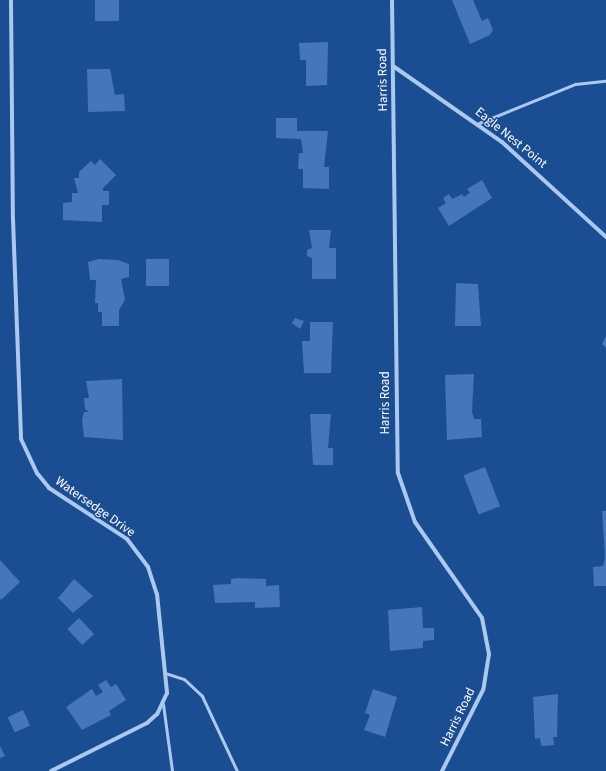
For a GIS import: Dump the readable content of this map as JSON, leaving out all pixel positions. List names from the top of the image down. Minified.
{"streets":{"street":["Harris Road","Eagle Nest Point","Watersedge Drive"]},"crossings":[["Harris Road","Eagle Nest Point"]]}
